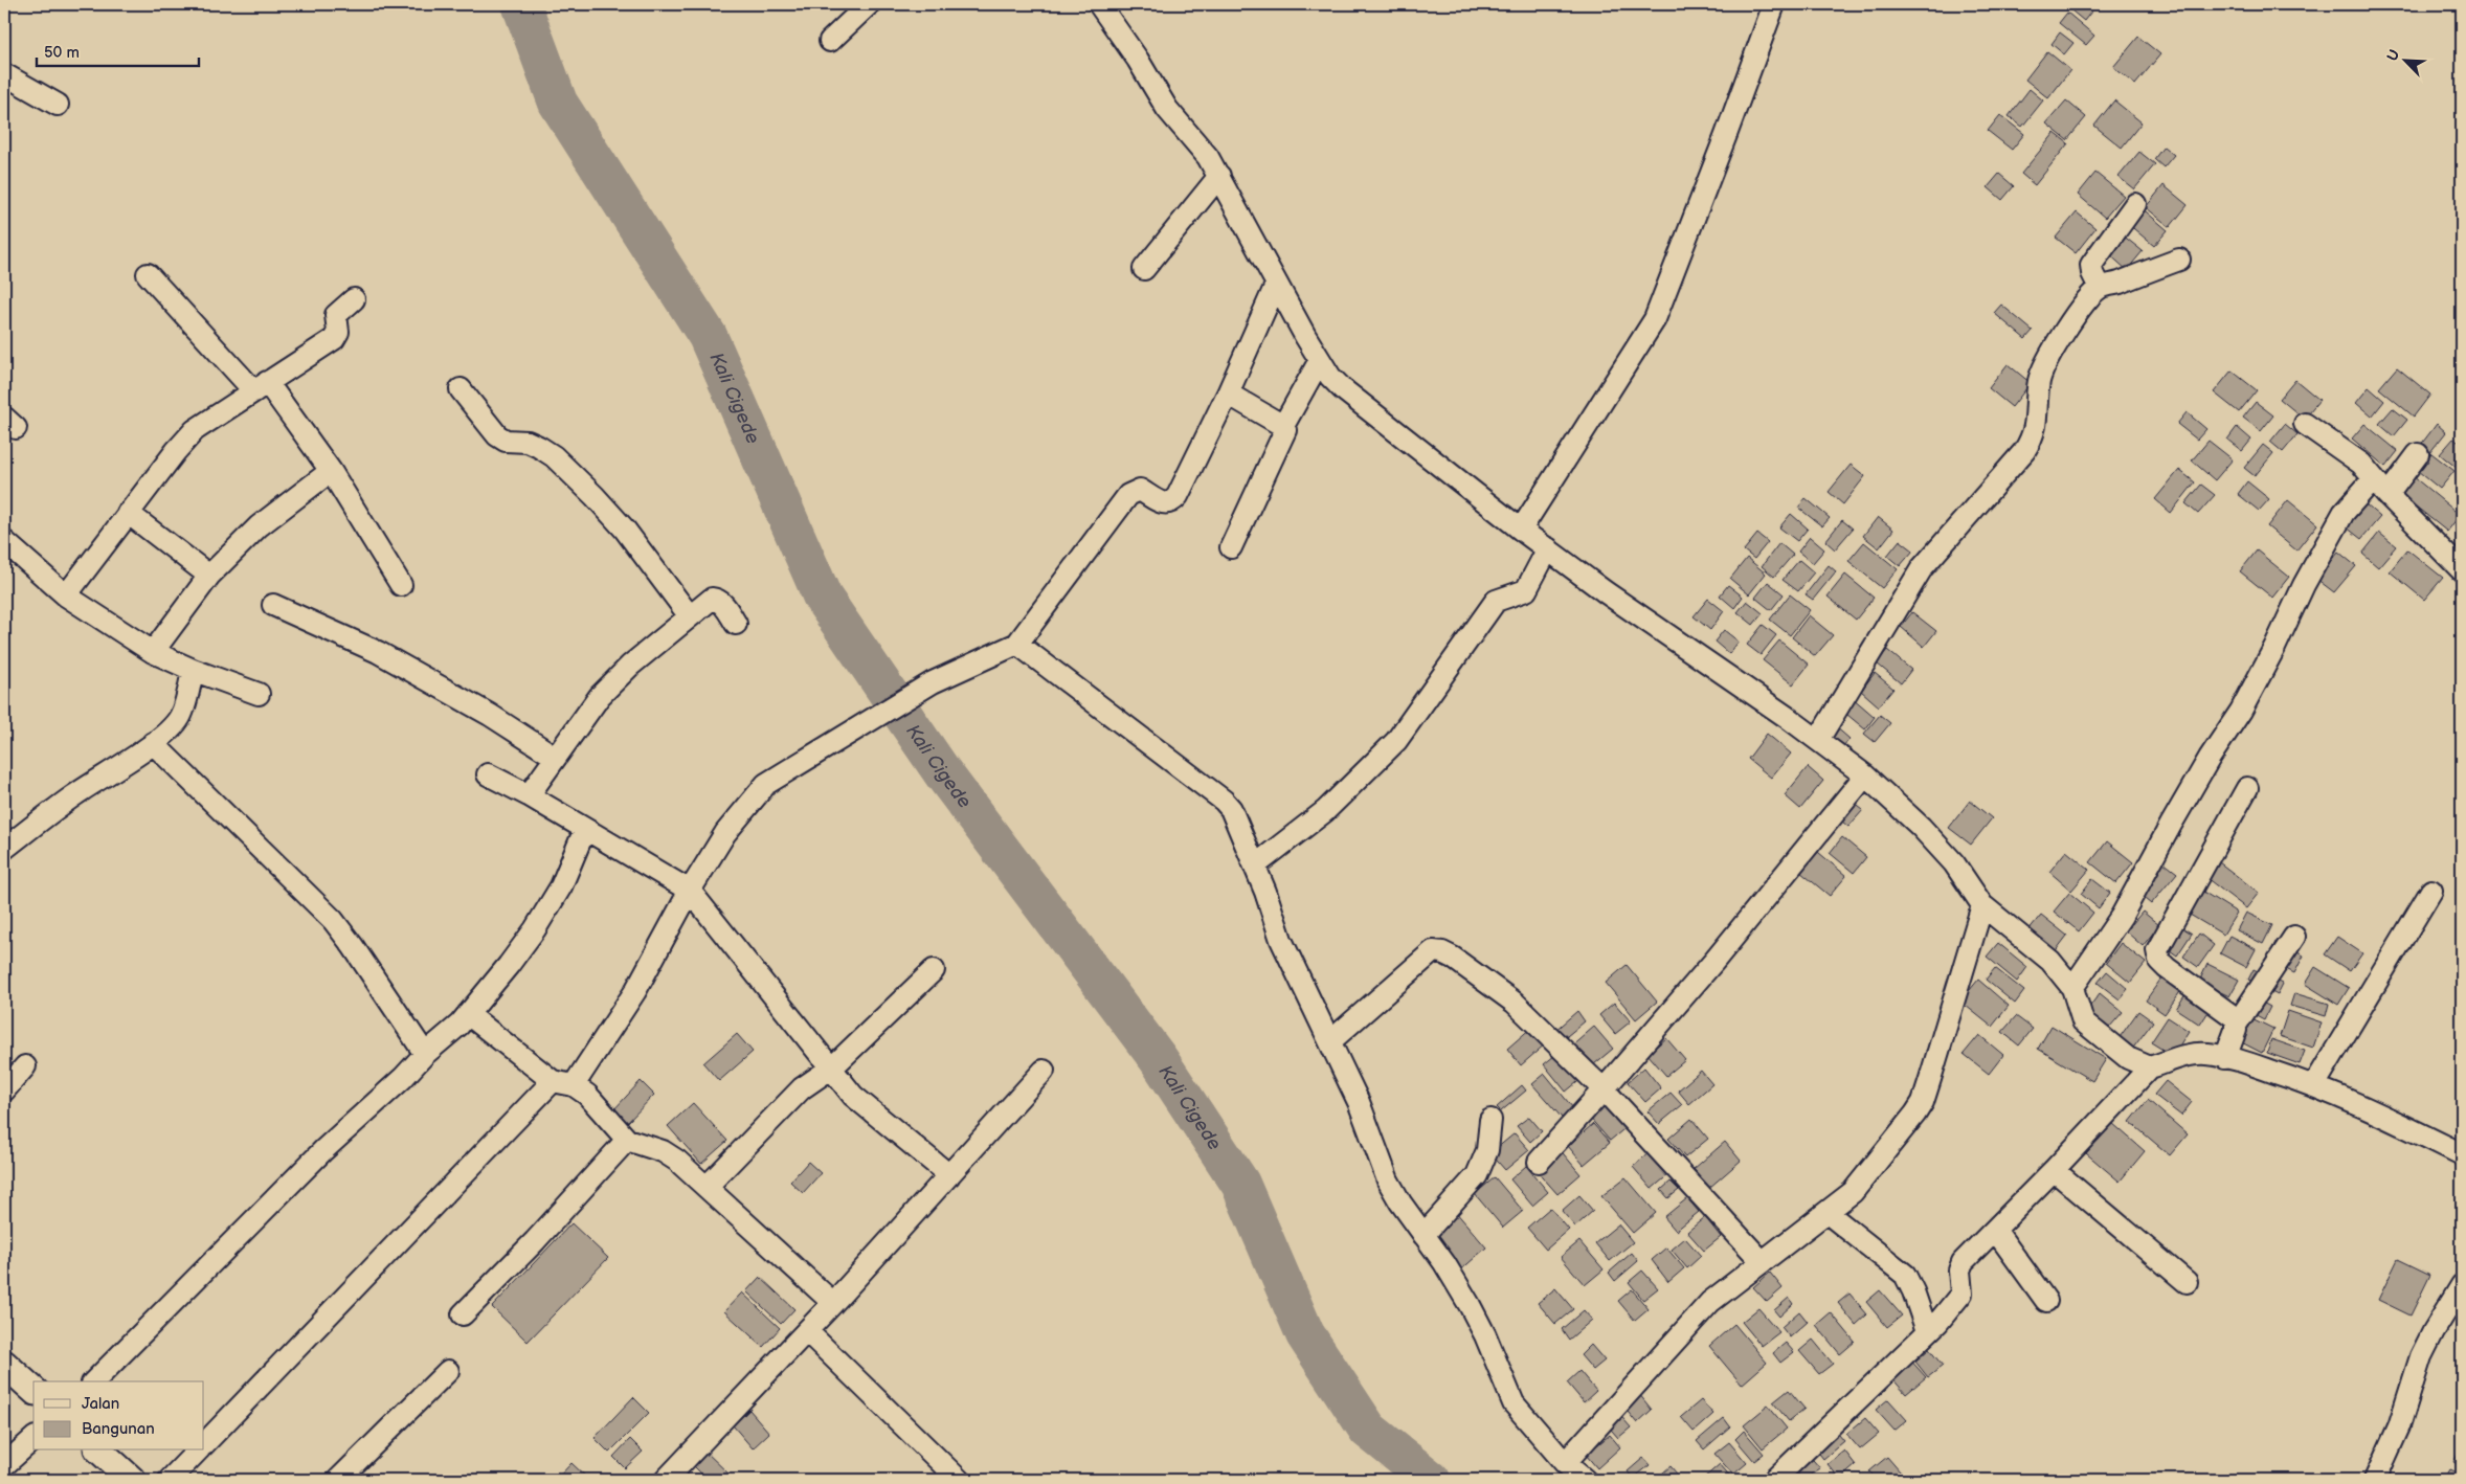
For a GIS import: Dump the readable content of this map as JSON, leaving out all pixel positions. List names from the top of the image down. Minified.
{"water":["Kali Cigede"],"legend":["Jalan","Bangunan"],"scale_bar":"50 m","north":"top left"}
